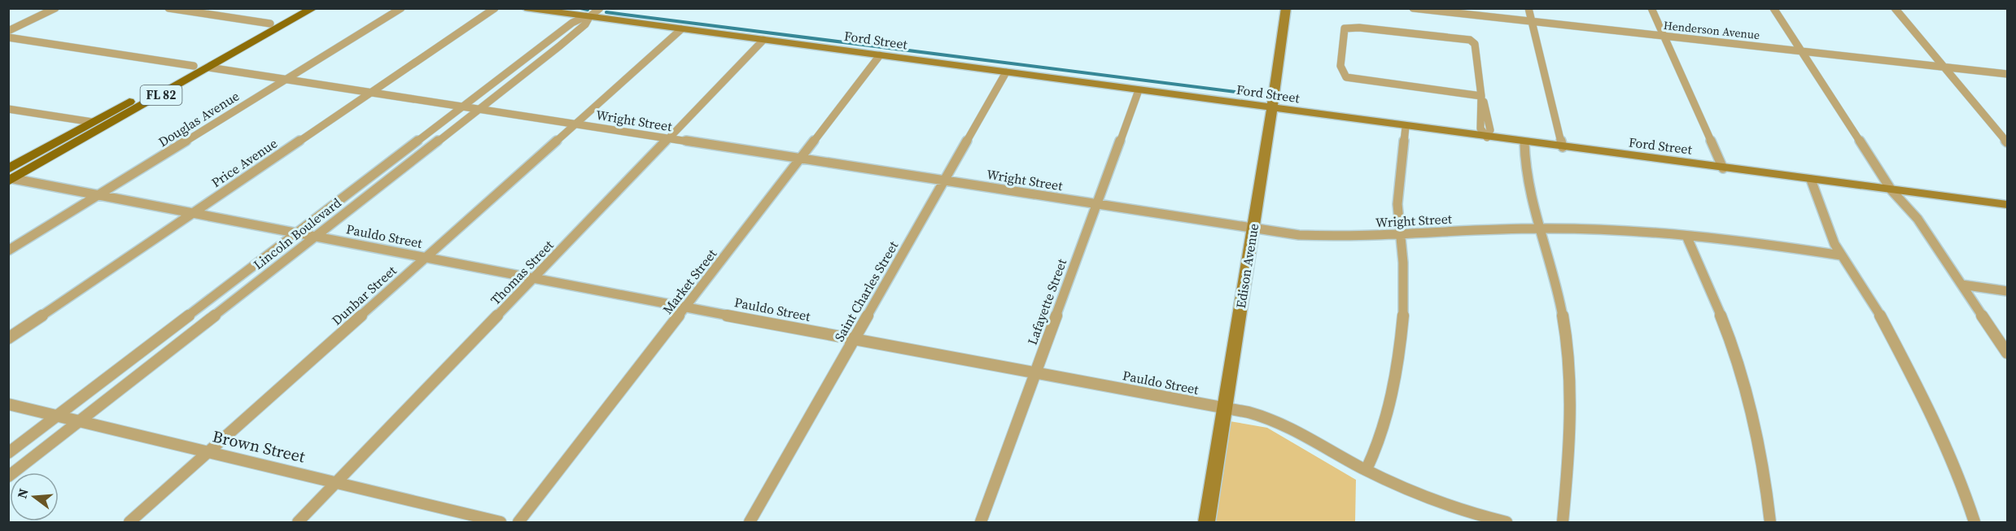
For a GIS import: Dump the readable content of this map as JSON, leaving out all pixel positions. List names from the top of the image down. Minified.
{"streets":{"main road":["FL 82"],"street":["Henderson Avenue","Ford Street","Douglas Avenue","Wright Street","Price Avenue","Lincoln Boulevard","Pauldo Street","Edison Avenue","Thomas Street","Market Street","Saint Charles Street","Dunbar Street","Lafayette Street","Brown Street"]},"crossings":[["Ford Street","Lincoln Boulevard"],["Ford Street","Edison Avenue"],["Ford Street","Thomas Street"],["Ford Street","Market Street"],["Ford Street","Saint Charles Street"],["Ford Street","Dunbar Street"],["Ford Street","Lafayette Street"],["FL 82","Wright Street"],["FL 82","Pauldo Street"],["Douglas Avenue","Wright Street"],["Douglas Avenue","Pauldo Street"],["Wright Street","Price Avenue"],["Wright Street","Lincoln Boulevard"],["Wright Street","Edison Avenue"],["Wright Street","Thomas Street"],["Wright Street","Market Street"],["Wright Street","Saint Charles Street"],["Wright Street","Dunbar Street"],["Wright Street","Lafayette Street"],["Price Avenue","Pauldo Street"],["Lincoln Boulevard","Pauldo Street"],["Lincoln Boulevard","Brown Street"],["Pauldo Street","Edison Avenue"],["Pauldo Street","Thomas Street"],["Pauldo Street","Market Street"],["Pauldo Street","Saint Charles Street"],["Pauldo Street","Dunbar Street"],["Pauldo Street","Lafayette Street"],["Thomas Street","Brown Street"],["Dunbar Street","Brown Street"]],"north":"left"}
